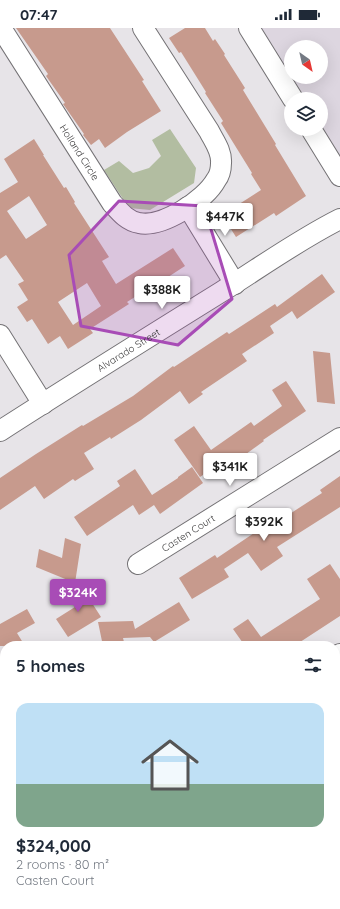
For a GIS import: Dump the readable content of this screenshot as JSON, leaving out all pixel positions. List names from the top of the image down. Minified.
{"streets":{"street":["Holland Circle","Alvarado Street","Casten Court"]},"north":"bottom right","page":{"status":"07:47","price":["$447K","$388K","$341K","$392K","$324K"],"heading":"5 homes","list":[{"name":"$324,000","note":"2 rooms · 80 m² · Casten Court"}]}}
